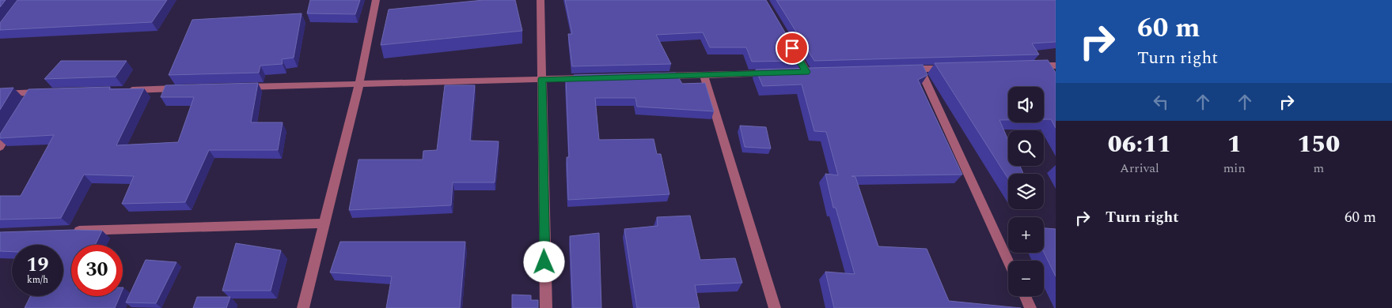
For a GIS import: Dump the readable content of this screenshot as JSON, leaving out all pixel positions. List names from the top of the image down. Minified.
{"page":{"turn":["60 m","Turn right"],"map_buttons":["+","−"],"eta":["06:11","Arrival","1","min","150","m"],"list":[{"name":"Turn right","value":"60 m"}],"speed":"19 km/h","limit":"30"}}
